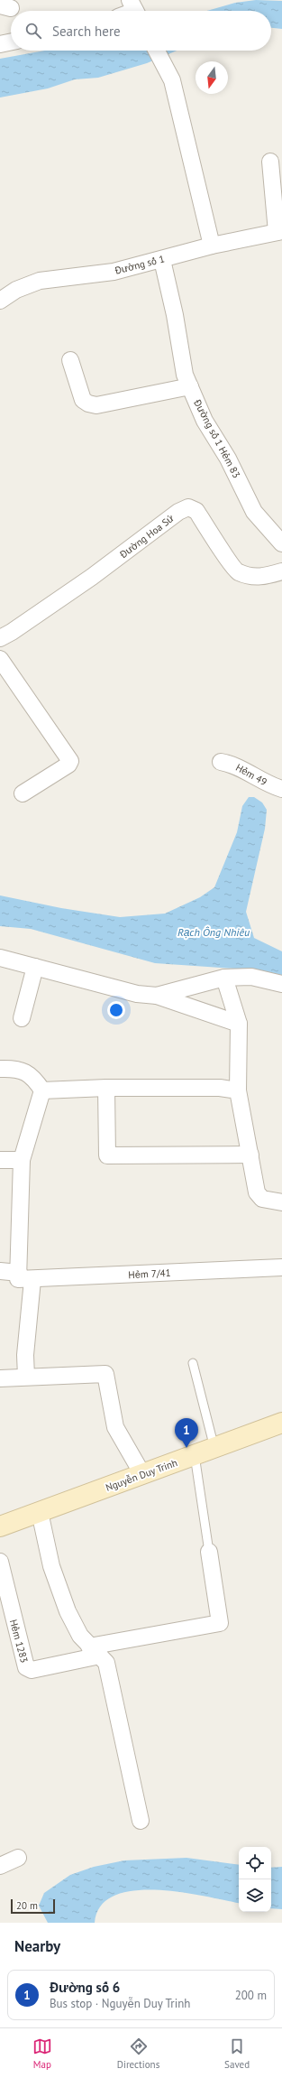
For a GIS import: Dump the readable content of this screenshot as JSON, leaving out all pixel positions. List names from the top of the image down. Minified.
{"streets":{"main road":["Nguyễn Duy Trinh"],"street":["Đường số 1","Đường số 1 Hẻm 83","Đường Hoa Sứ","Hẻm 49","Hẻm 7/41","Hẻm 1283"]},"crossings":[["Đường số 1","Đường số 1 Hẻm 83"]],"water":["Rạch Ông Nhiêu"],"scale_bar":"20 m","north":"bottom","page":{"search":"Search here","pins":"1","scale":"20 m","heading":"Nearby","list":[{"mark":"1","name":"Đường số 6","note":"Bus stop · Nguyễn Duy Trinh","value":"200 m"}],"nav":["Map","Directions","Saved"]}}
